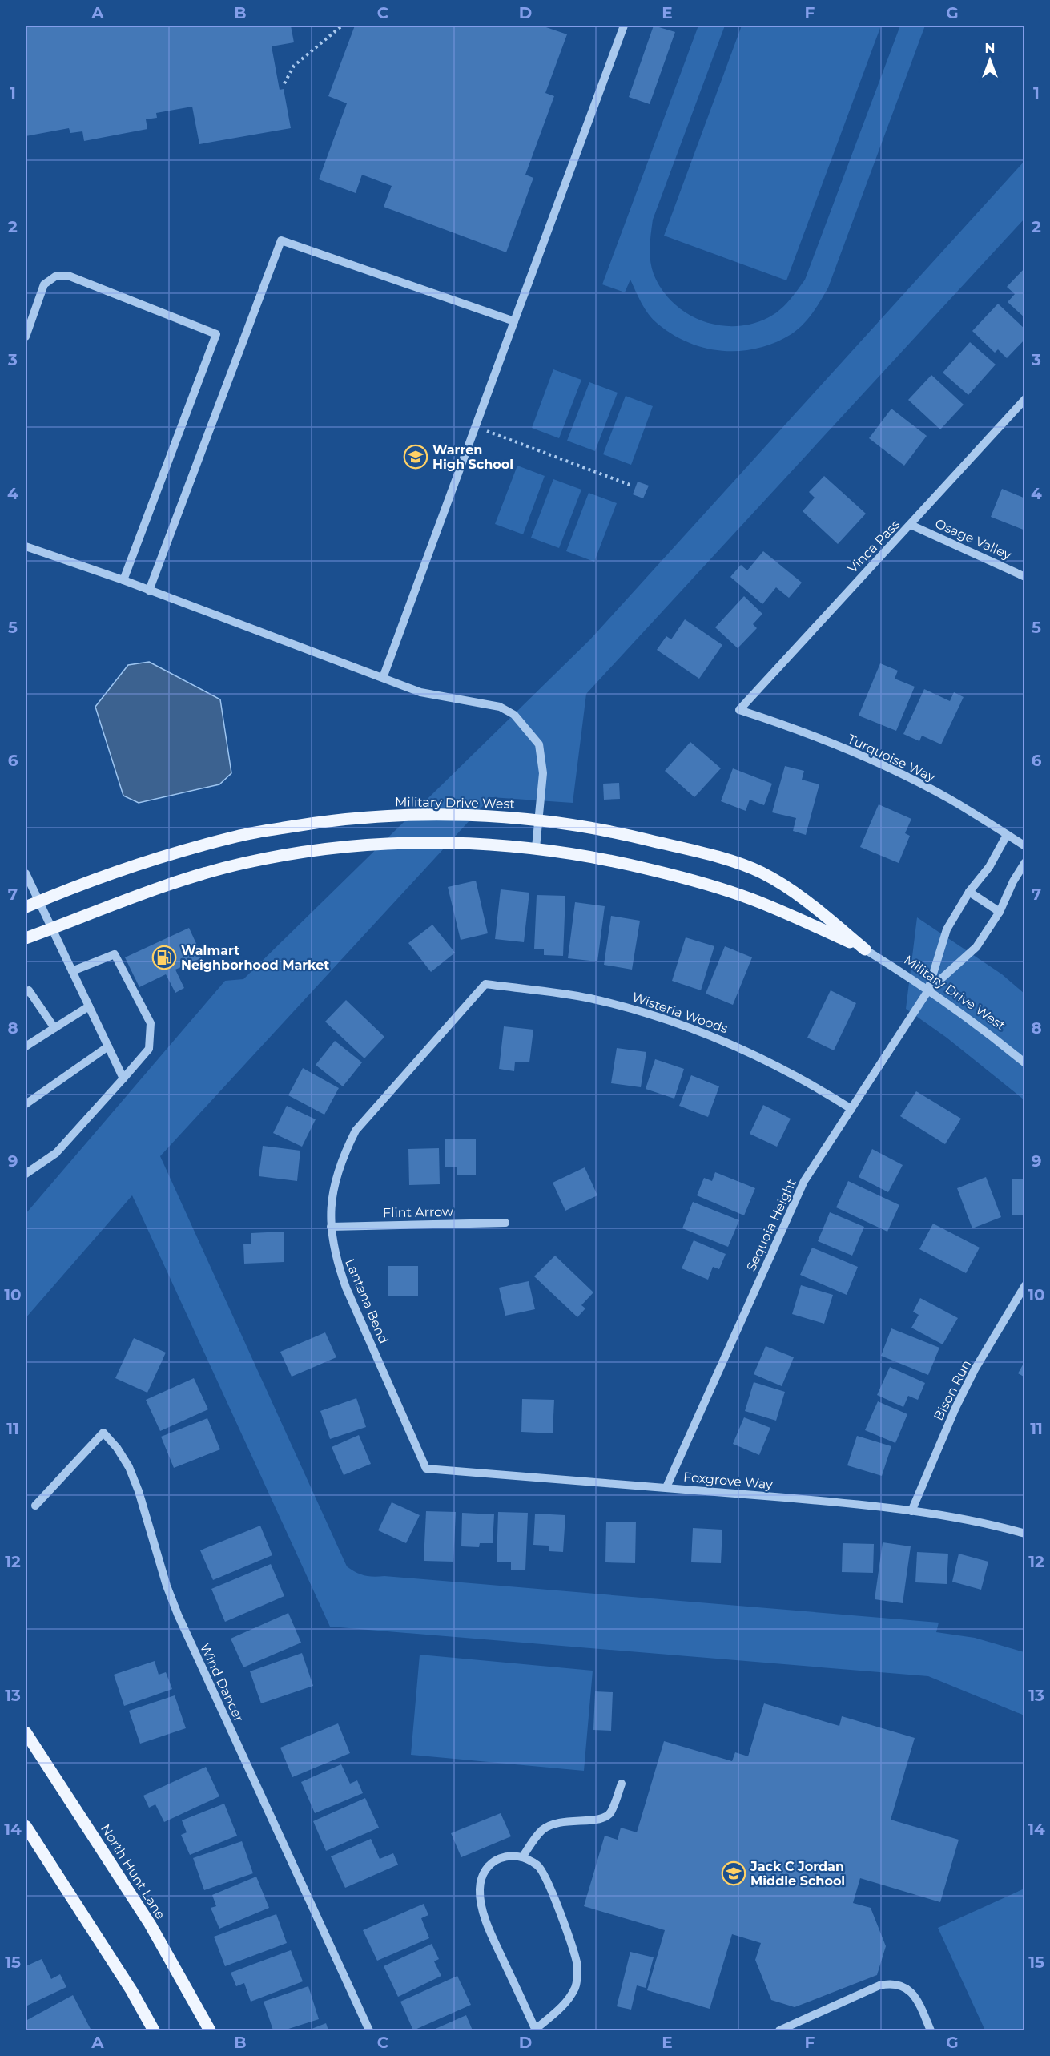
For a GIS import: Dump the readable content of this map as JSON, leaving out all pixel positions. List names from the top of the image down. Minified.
{"streets":{"main road":["Military Drive West","North Hunt Lane"],"street":["Osage Valley","Vinca Pass","Turquoise Way","Wisteria Woods","Flint Arrow","Sequoia Height","Lantana Bend","Bison Run","Foxgrove Way","Wind Dancer"]},"crossings":[["Osage Valley","Vinca Pass"],["Vinca Pass","Turquoise Way"],["Turquoise Way","Sequoia Height"],["Military Drive West","Sequoia Height"],["Wisteria Woods","Sequoia Height"],["Wisteria Woods","Lantana Bend"],["Flint Arrow","Lantana Bend"],["Sequoia Height","Foxgrove Way"],["Lantana Bend","Foxgrove Way"],["Bison Run","Foxgrove Way"]],"places":{"school or university":["Warren High School","Jack C Jordan Middle School"],"fuel station":["Walmart Neighborhood Market"]},"north":"top","grid":{"columns":["A","B","C","D","E","F","G"],"rows":["1","2","3","4","5","6","7","8","9","10","11","12","13","14","15"]}}
